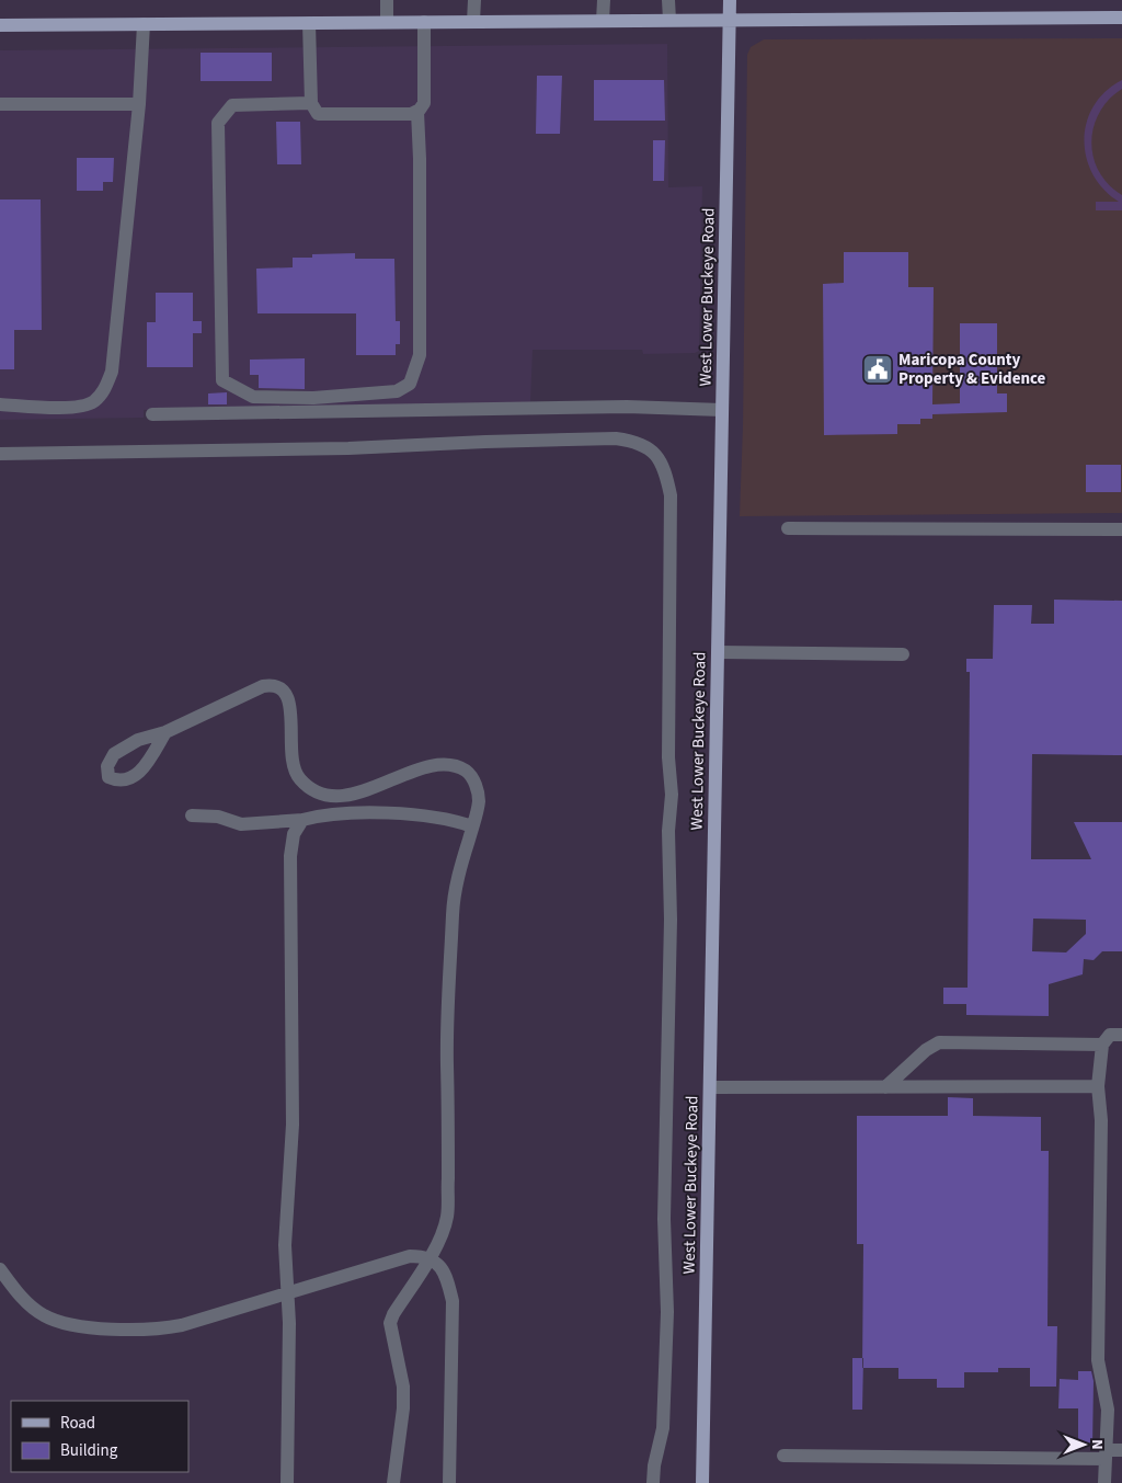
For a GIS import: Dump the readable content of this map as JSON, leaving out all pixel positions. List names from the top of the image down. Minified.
{"streets":{"main road":["West Lower Buckeye Road"]},"places":{"public building":["Maricopa County Property & Evidence"]},"legend":["Road","Building"],"north":"right"}
